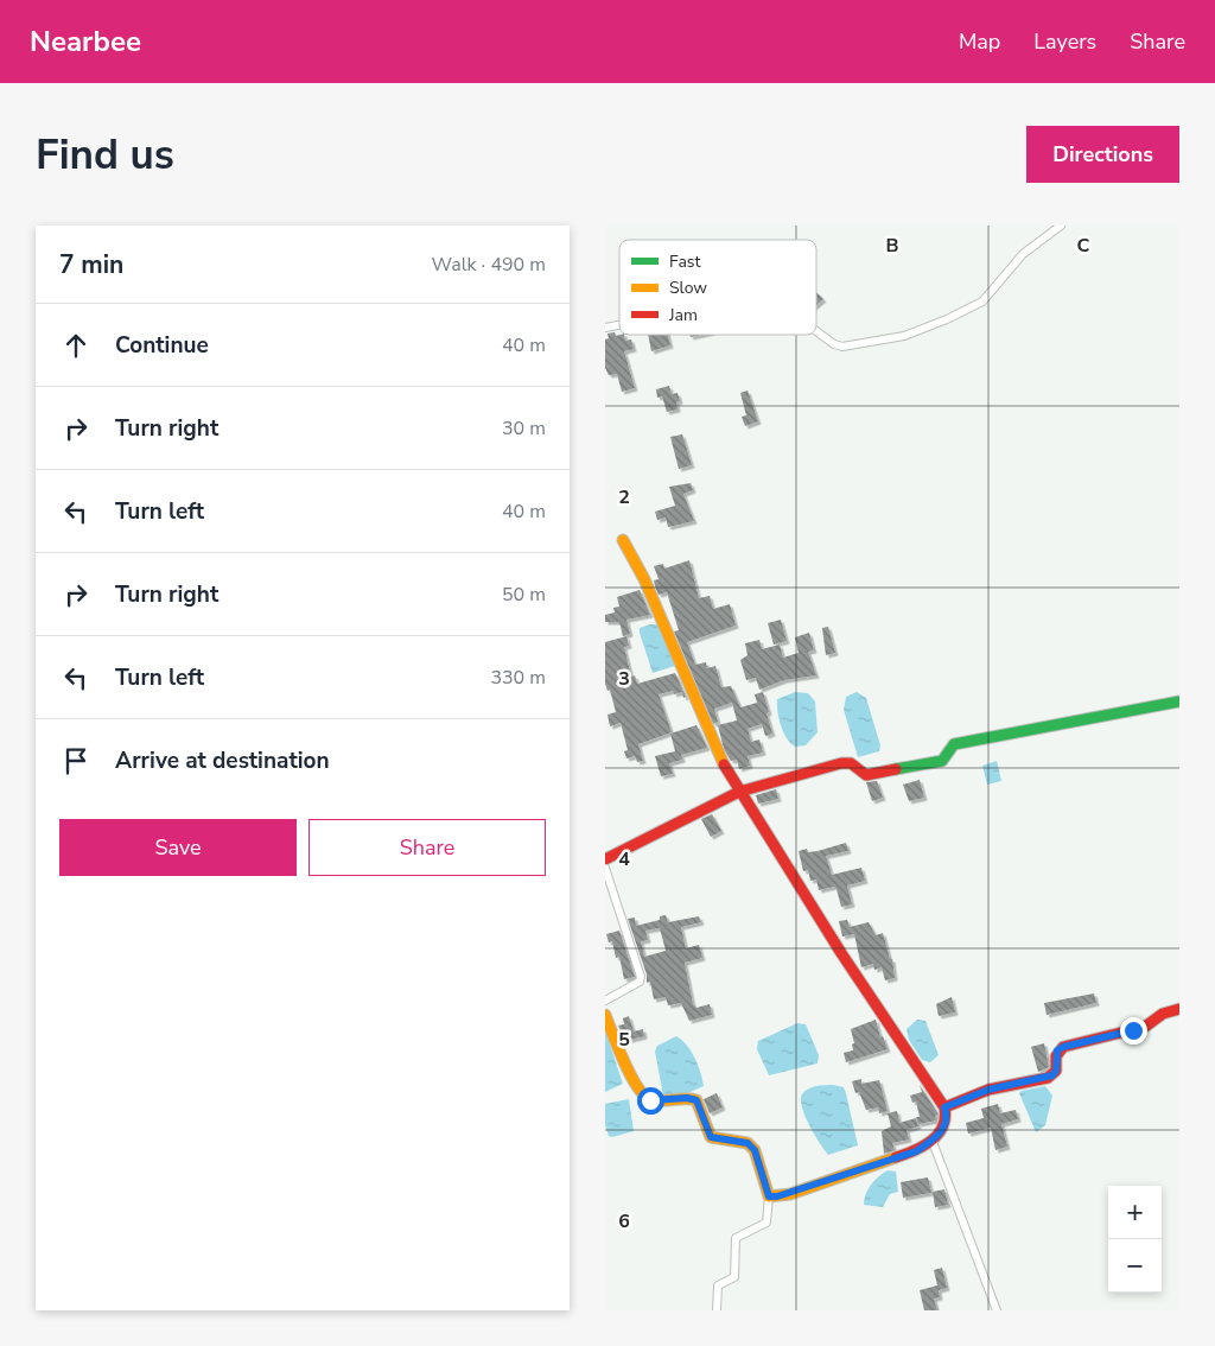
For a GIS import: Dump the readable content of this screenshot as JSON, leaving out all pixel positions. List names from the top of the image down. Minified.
{"legend":["Fast","Slow","Jam"],"page":{"header":"Nearbee","nav":["Map","Layers","Share"],"buttons":["Directions",["Save","Share"]],"title":"Find us","heading":["7 min","Walk · 490 m"],"list":[["Continue","40 m"],["Turn right","30 m"],["Turn left","40 m"],["Turn right","50 m"],["Turn left","330 m"],"Arrive at destination"],"map_buttons":["+","−"]},"grid":{"columns":["B","C"],"rows":["2","3","4","5","6"]}}
